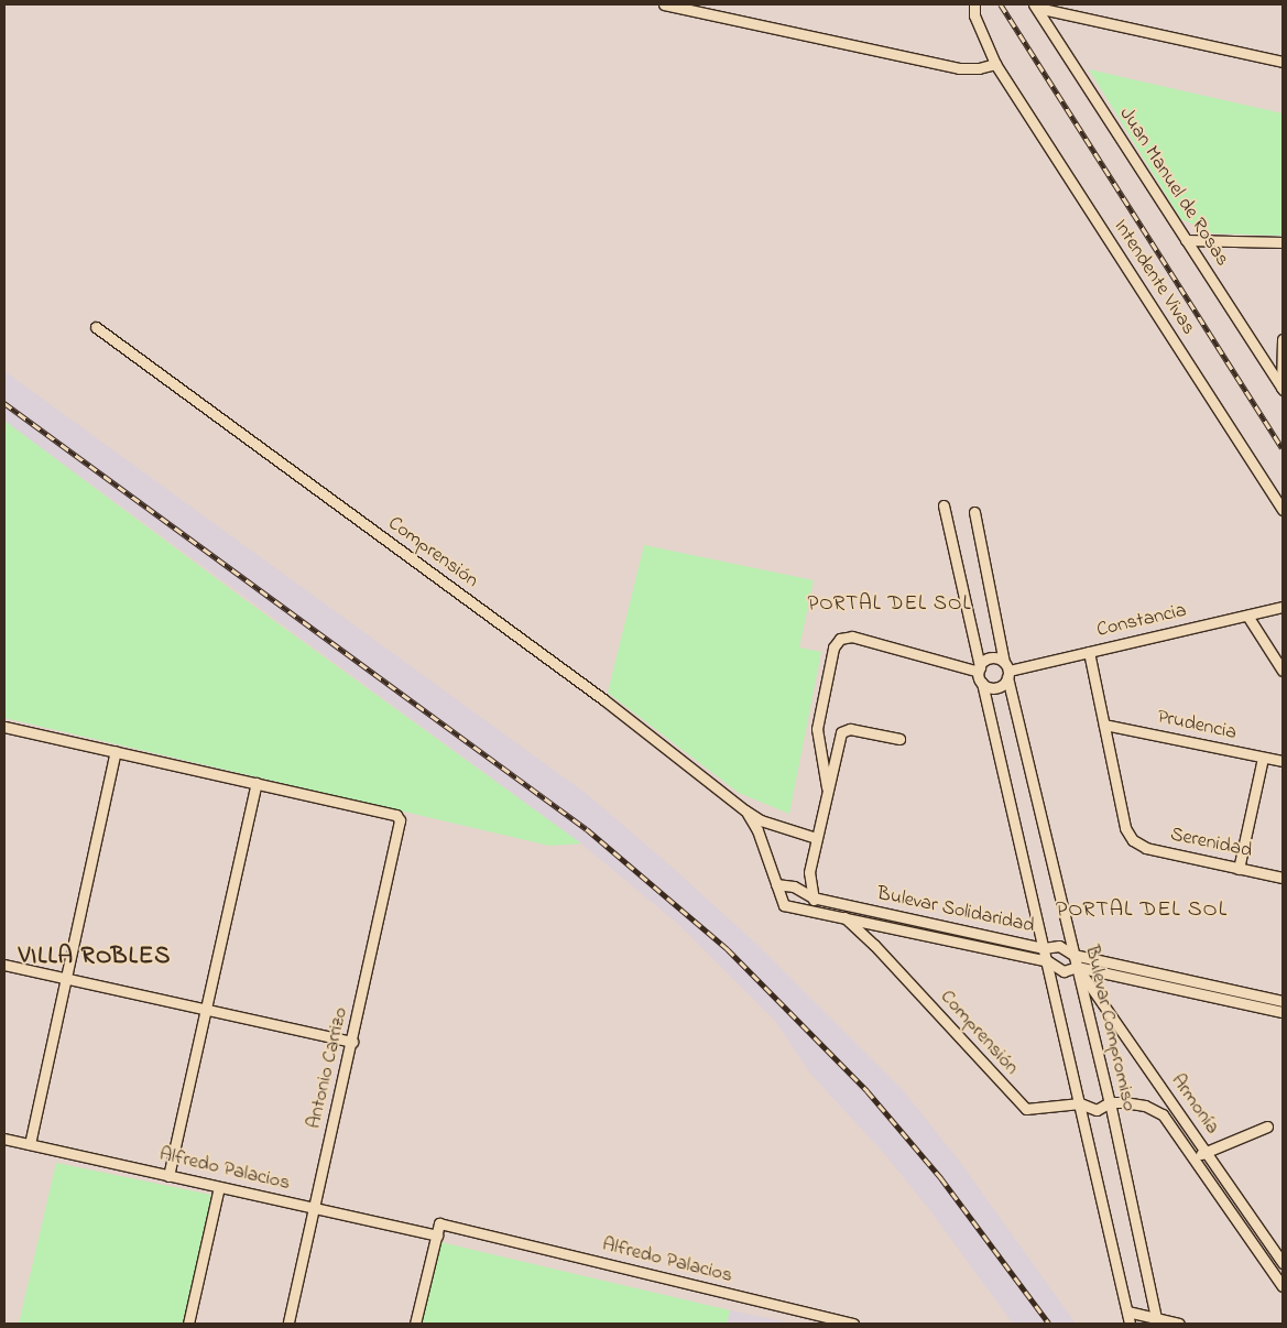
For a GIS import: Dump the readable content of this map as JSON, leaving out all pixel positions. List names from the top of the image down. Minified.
{"streets":{"street":["Juan Manuel de Rosas","Intendente Vivas","Comprensión","Constancia","Prudencia","Serenidad","Bulevar Solidaridad","Bulevar Compromiso","Antonio Carrizo","Armonía","Alfredo Palacios"]},"crossings":[["Comprensión","Bulevar Solidaridad"],["Comprensión","Bulevar Compromiso"],["Comprensión","Armonía"],["Constancia","Bulevar Compromiso"],["Prudencia","Serenidad"],["Bulevar Solidaridad","Bulevar Compromiso"],["Bulevar Solidaridad","Armonía"],["Bulevar Compromiso","Armonía"],["Antonio Carrizo","Alfredo Palacios"]],"districts":["PORTAL DEL SOL","PORTAL DEL SOL","VILLA ROBLES"]}
